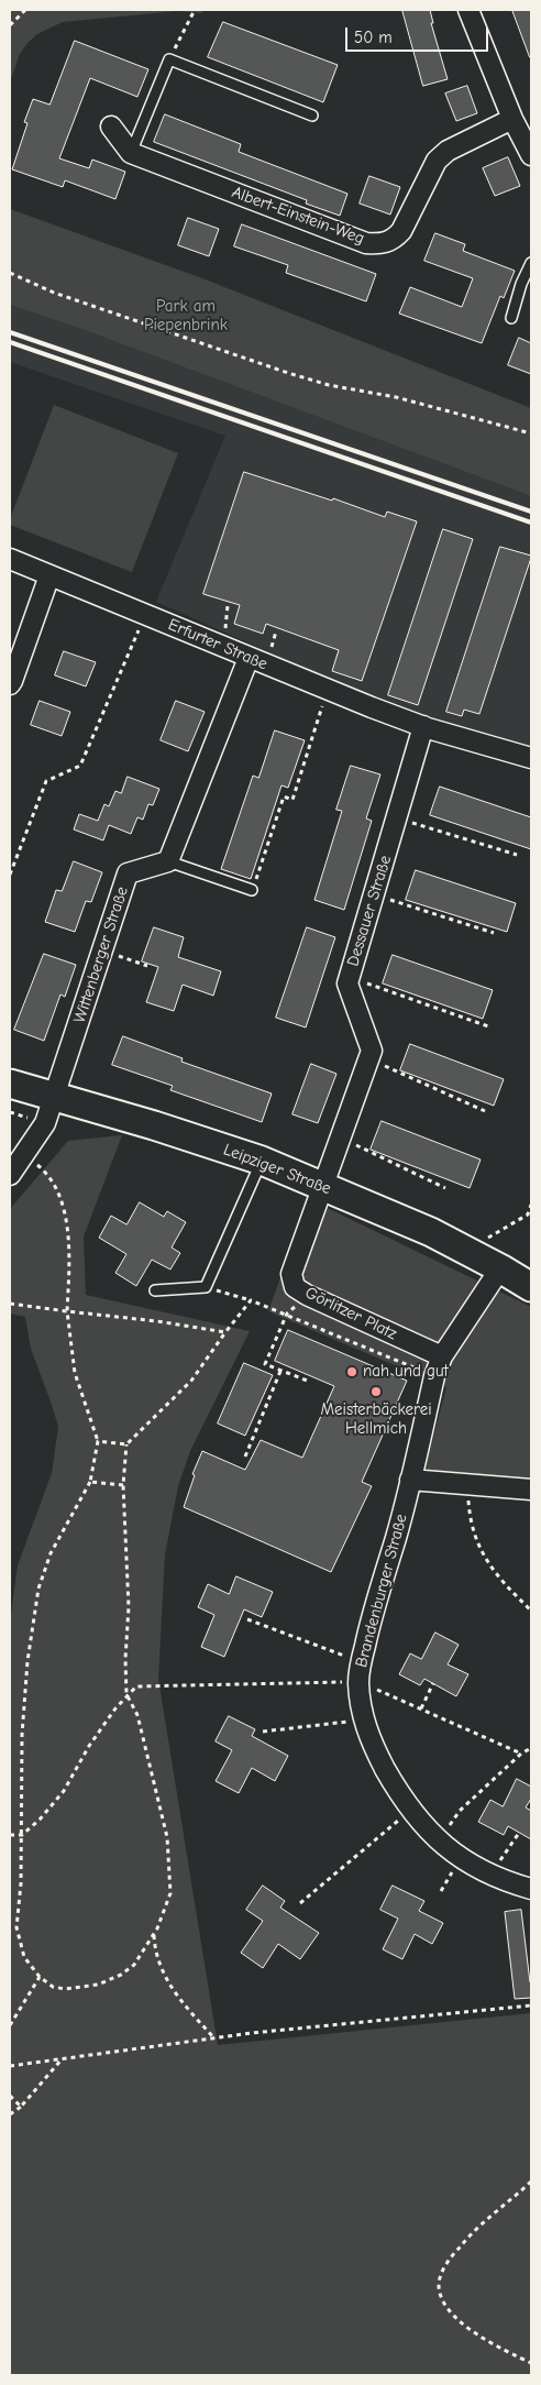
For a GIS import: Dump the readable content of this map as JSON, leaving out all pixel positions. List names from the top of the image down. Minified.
{"streets":{"main road":["Leipziger Straße"],"street":["Albert-Einstein-Weg","Erfurter Straße","Dessauer Straße","Wittenberger Straße","Görlitzer Platz","Brandenburger Straße"]},"crossings":[["Erfurter Straße","Dessauer Straße"],["Wittenberger Straße","Leipziger Straße"],["Leipziger Straße","Görlitzer Platz"],["Leipziger Straße","Brandenburger Straße"],["Görlitzer Platz","Brandenburger Straße"]],"parks":["Park am Piepenbrink"],"places":["nah und gut","Meisterbäckerei Hellmich"],"scale_bar":"50 m"}
